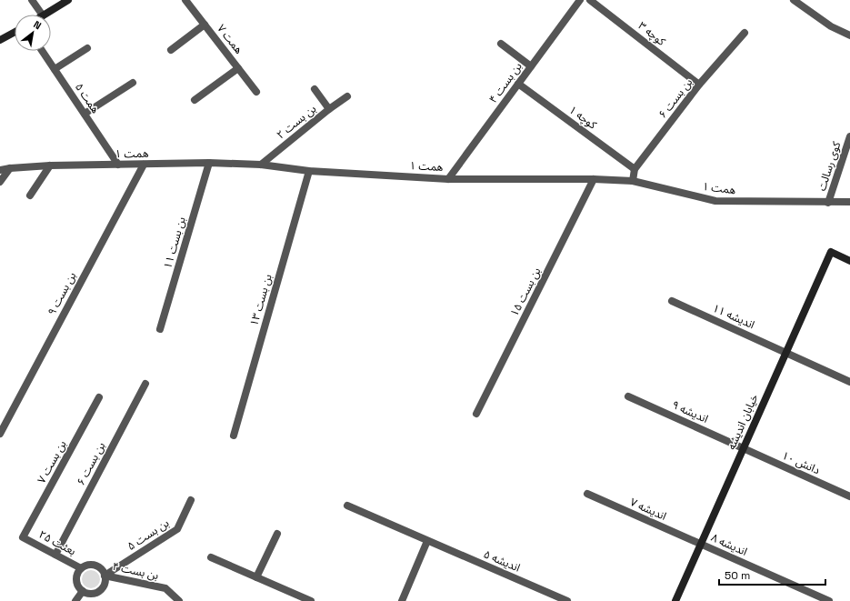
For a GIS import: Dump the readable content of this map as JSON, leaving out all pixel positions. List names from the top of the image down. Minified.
{"streets":{"main road":["خیابان اندیشه"],"street":["کوچه ۳","همت ۷","بن بست ۴","همت ۵","بن بست ۶","کوچه ۱","بن بست ۲","همت ۱","کوی رسالت","بن بست ۱۱","بن بست ۱۵","بن بست ۹","بن بست ۱۳","اندیشه ۱۱","اندیشه ۹","بن بست ۷","دانش ۱۰","اندیشه ۷","بن بست ۵","بعثت ۲۵","اندیشه ۸","اندیشه ۵"]},"crossings":[["کوچه ۳","بن بست ۶"],["بن بست ۴","کوچه ۱"],["بن بست ۴","همت ۱"],["بن بست ۴","بن بست ۵"],["بن بست ۴","بعثت ۲۵"],["همت ۵","همت ۱"],["بن بست ۶","کوچه ۱"],["بن بست ۶","همت ۱"],["بن بست ۶","بعثت ۲۵"],["بن بست ۲","همت ۱"],["همت ۱","کوی رسالت"],["همت ۱","بن بست ۱۱"],["همت ۱","بن بست ۱۵"],["همت ۱","بن بست ۹"],["همت ۱","بن بست ۱۳"],["اندیشه ۱۱","خیابان اندیشه"],["اندیشه ۹","خیابان اندیشه"],["اندیشه ۹","دانش ۱۰"],["خیابان اندیشه","دانش ۱۰"],["خیابان اندیشه","اندیشه ۷"],["خیابان اندیشه","اندیشه ۸"],["بن بست ۷","بعثت ۲۵"],["اندیشه ۷","اندیشه ۸"],["بن بست ۵","بعثت ۲۵"]],"scale_bar":"50 m","north":"top right"}
